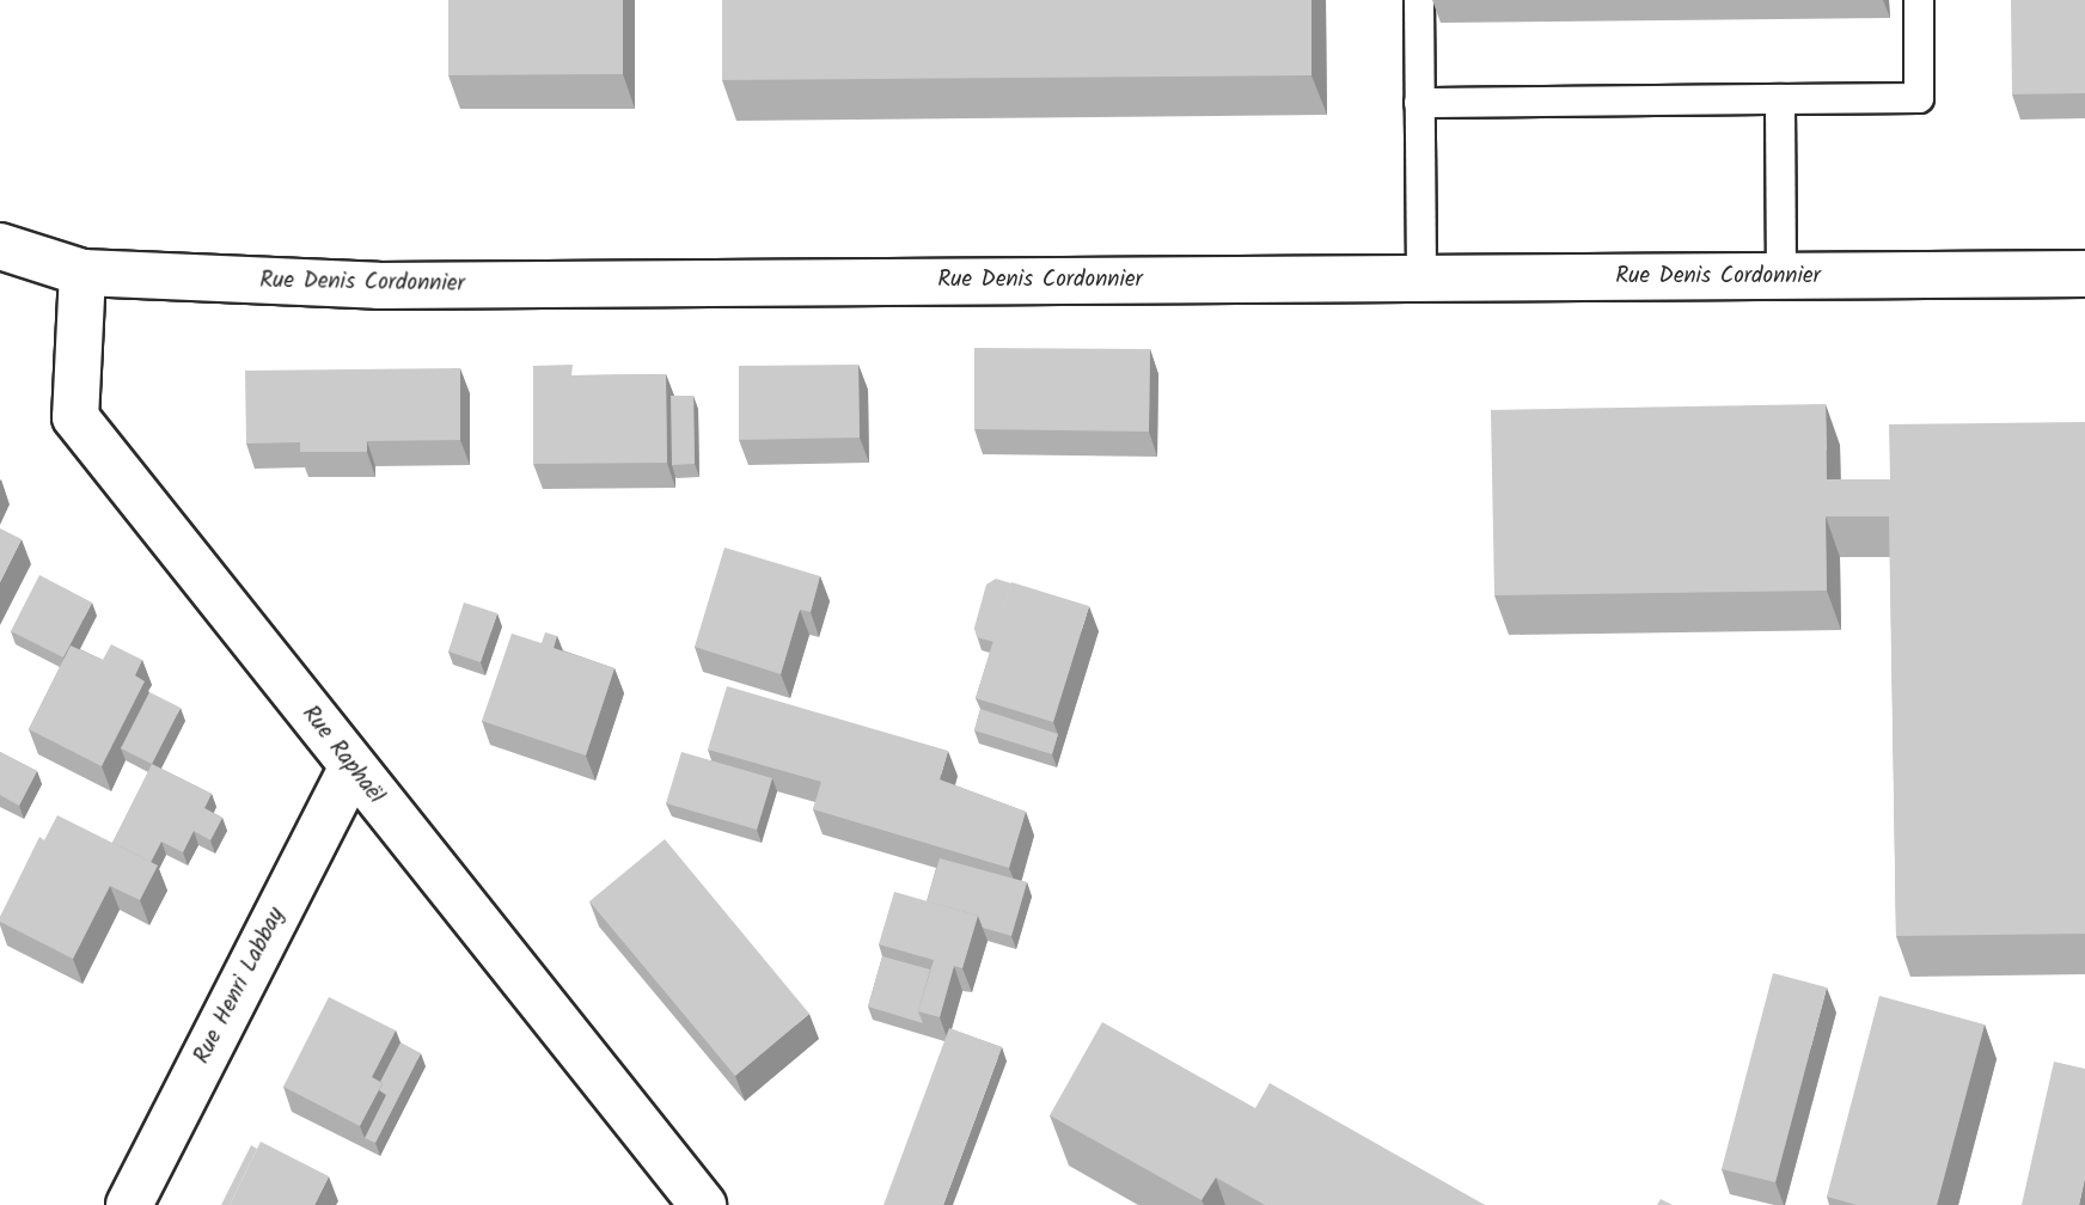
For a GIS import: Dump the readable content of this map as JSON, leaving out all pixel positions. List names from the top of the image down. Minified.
{"streets":{"street":["Rue Denis Cordonnier","Rue Raphaël","Rue Henri Labbay"]},"crossings":[["Rue Denis Cordonnier","Rue Raphaël"],["Rue Raphaël","Rue Henri Labbay"]]}
